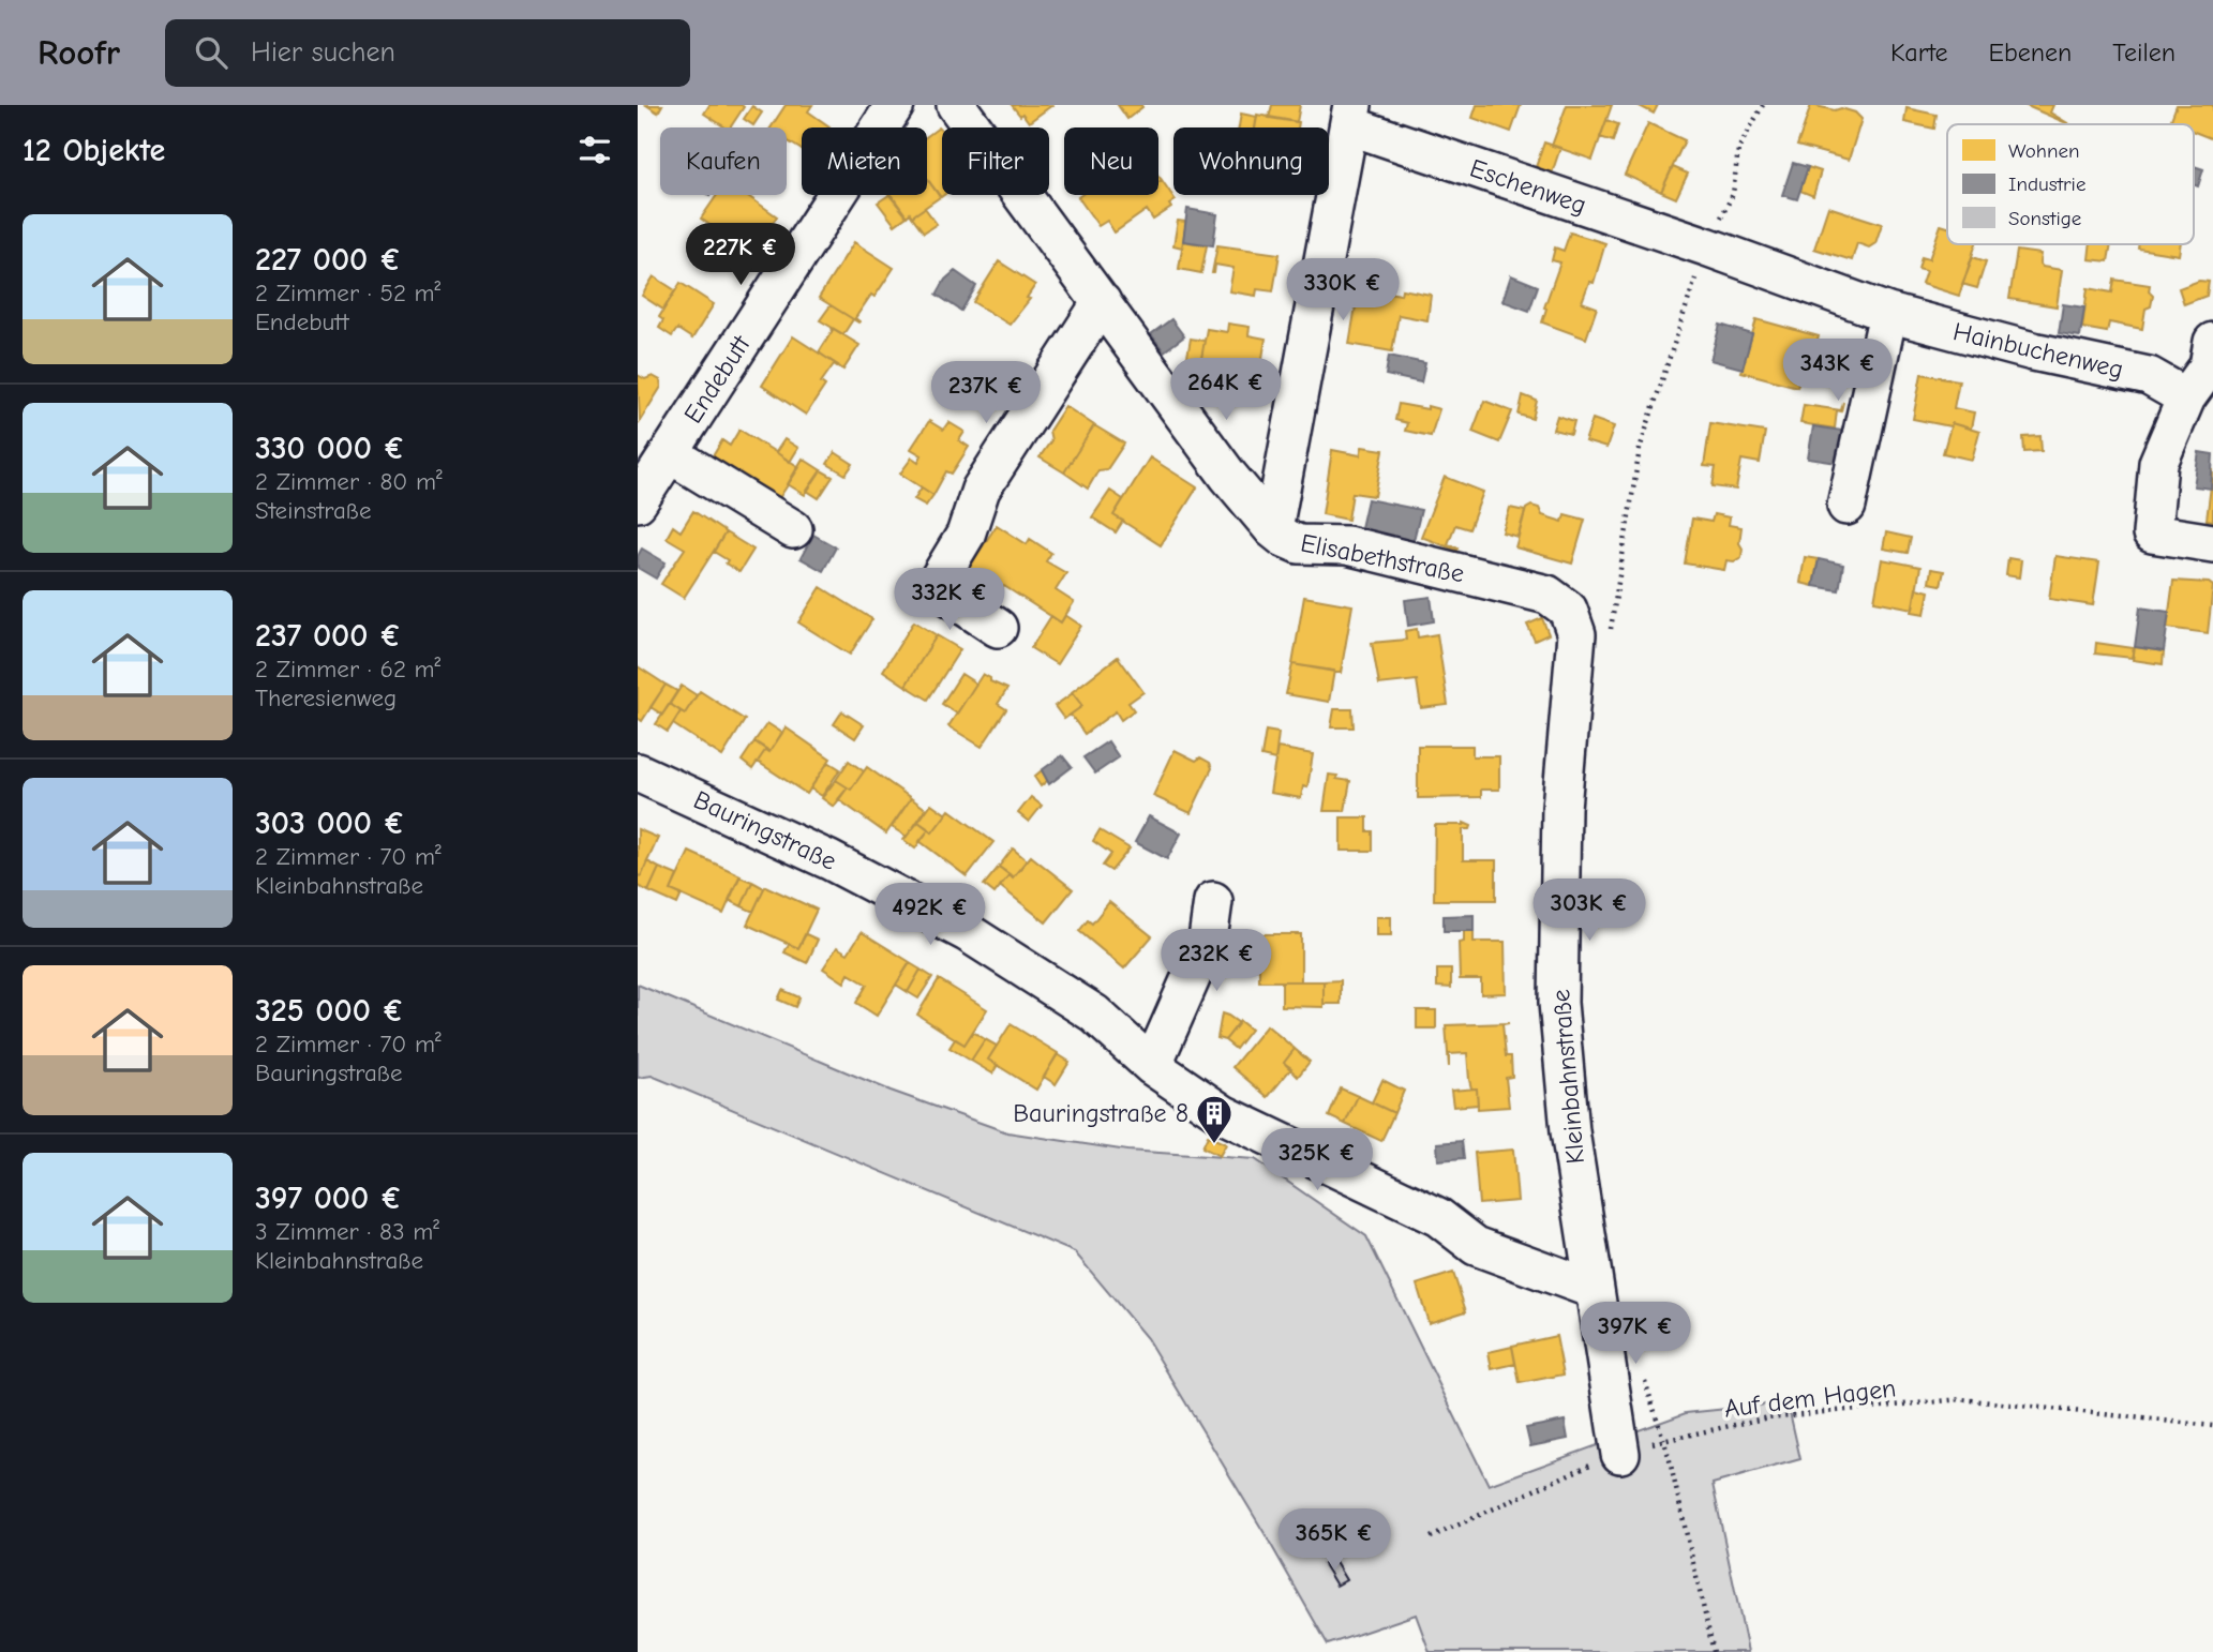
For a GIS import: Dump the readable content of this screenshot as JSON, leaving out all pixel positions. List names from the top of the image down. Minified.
{"streets":{"street":["Eschenweg","Hainbuchenweg","Endebutt","Elisabethstraße","Bauringstraße","Kleinbahnstraße"],"path":["Auf dem Hagen"]},"crossings":[["Eschenweg","Hainbuchenweg"],["Elisabethstraße","Kleinbahnstraße"],["Bauringstraße","Kleinbahnstraße"],["Kleinbahnstraße","Auf dem Hagen"]],"places":{"building":["Bauringstraße 8"]},"legend":["Wohnen","Industrie","Sonstige"],"page":{"header":"Roofr","search":"Hier suchen","nav":["Karte","Ebenen","Teilen"],"heading":"12 Objekte","chip":["Kaufen","Mieten","Filter","Neu","Wohnung"],"list":[{"name":"227 000 €","note":"2 Zimmer · 52 m² · Endebutt"},{"name":"330 000 €","note":"2 Zimmer · 80 m² · Steinstraße"},{"name":"237 000 €","note":"2 Zimmer · 62 m² · Theresienweg"},{"name":"303 000 €","note":"2 Zimmer · 70 m² · Kleinbahnstraße"},{"name":"325 000 €","note":"2 Zimmer · 70 m² · Bauringstraße"},{"name":"397 000 €","note":"3 Zimmer · 83 m² · Kleinbahnstraße"}],"price":["227K €","330K €","343K €","264K €","237K €","332K €","303K €","492K €","232K €","325K €","397K €","365K €"]}}
